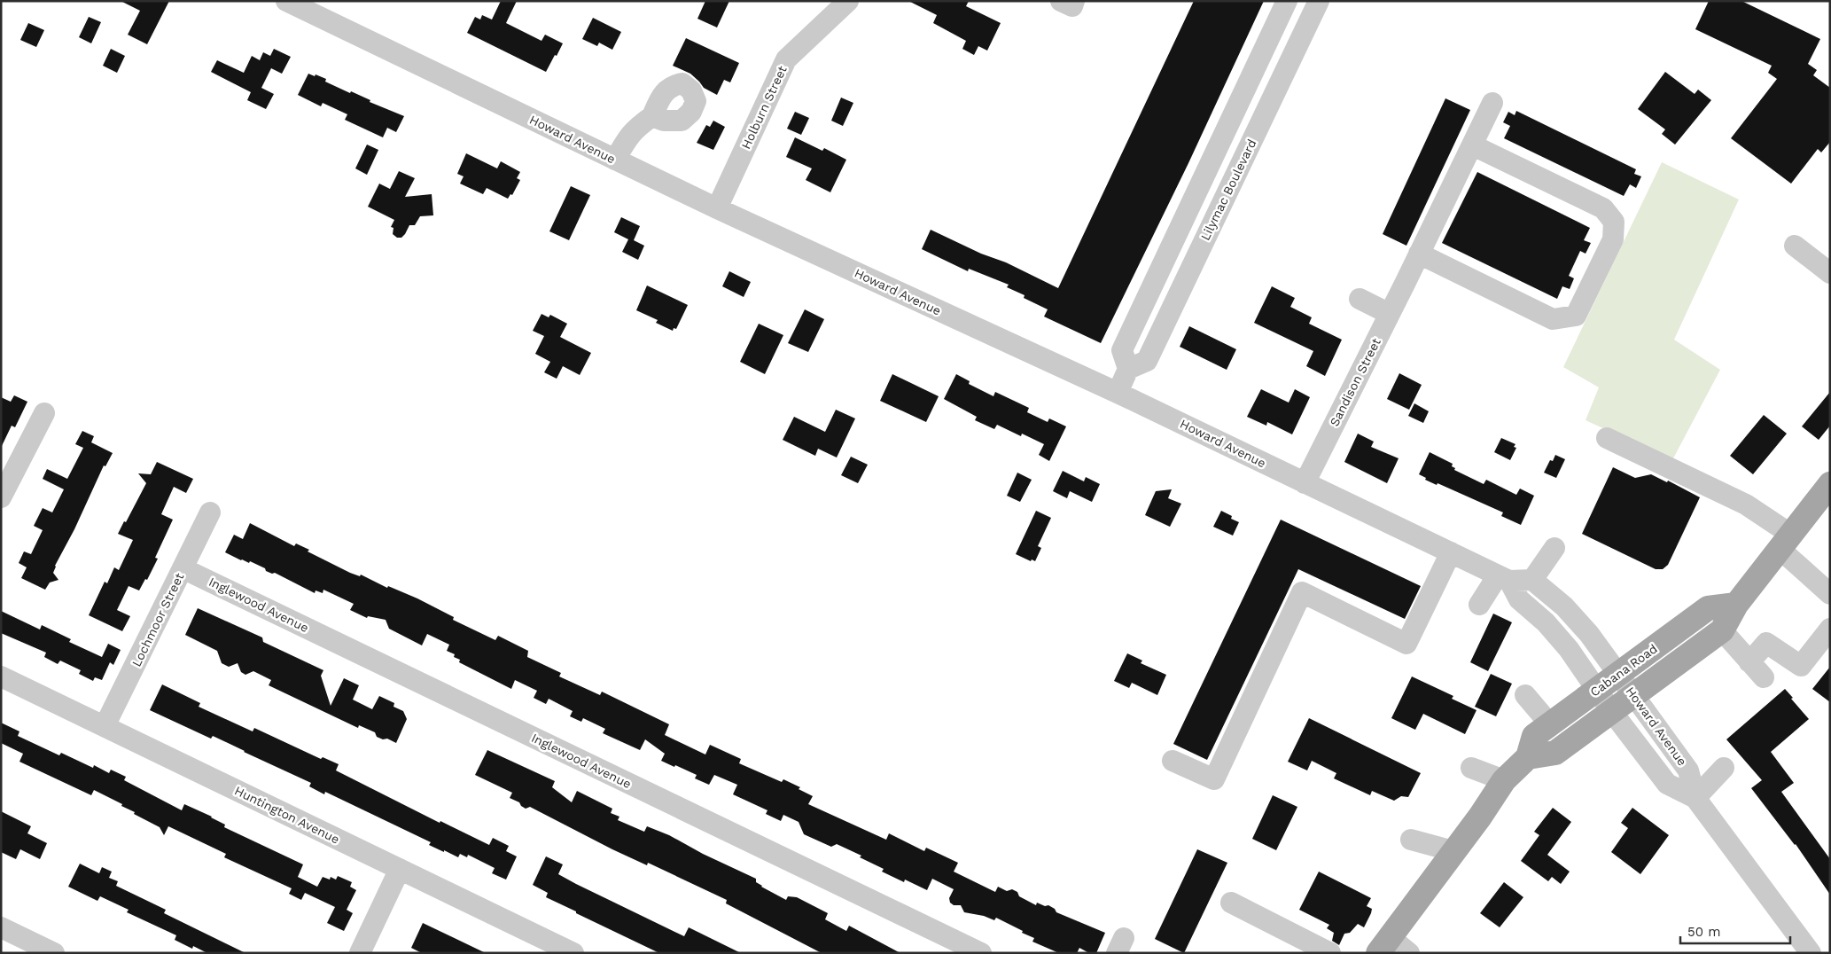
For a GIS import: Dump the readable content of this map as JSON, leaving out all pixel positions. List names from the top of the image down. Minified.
{"streets":{"main road":["Cabana Road"],"street":["Holburn Street","Howard Avenue","Lilymac Boulevard","Sandison Street","Inglewood Avenue","Lochmoor Street","Huntington Avenue"]},"crossings":[["Holburn Street","Howard Avenue"],["Howard Avenue","Sandison Street"],["Howard Avenue","Cabana Road"],["Inglewood Avenue","Lochmoor Street"],["Lochmoor Street","Huntington Avenue"]],"scale_bar":"50 m"}
